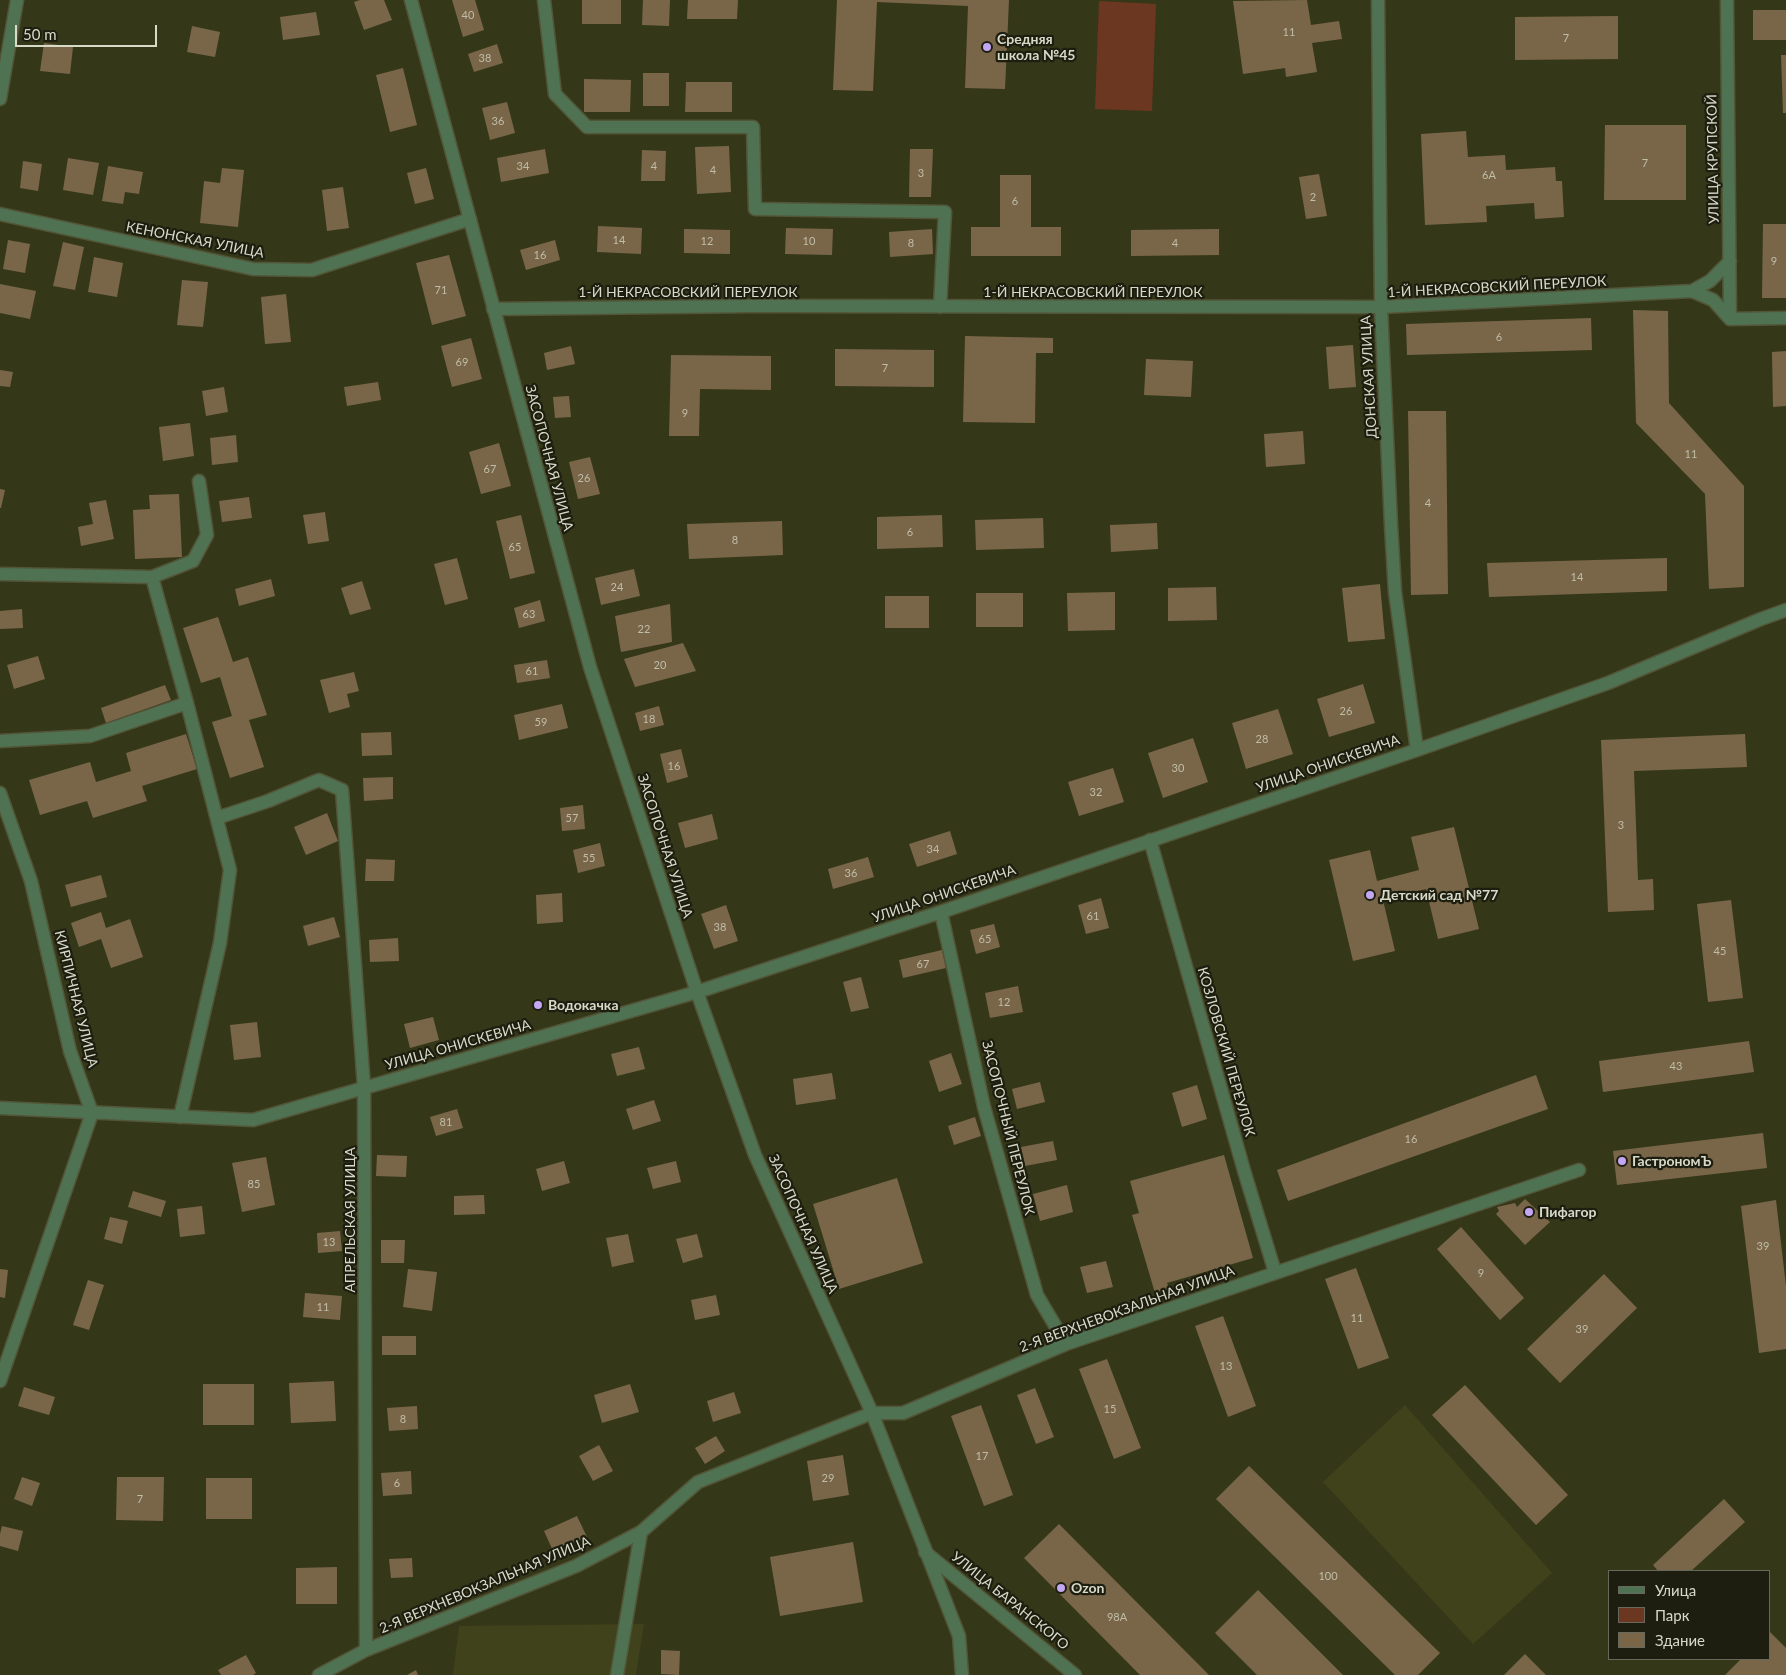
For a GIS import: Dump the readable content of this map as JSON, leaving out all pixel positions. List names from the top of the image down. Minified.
{"streets":{"street":["УЛИЦА КРУПСКОЙ","КЕНОНСКАЯ УЛИЦА","1-Й НЕКРАСОВСКИЙ ПЕРЕУЛОК","ДОНСКАЯ УЛИЦА","ЗАСОПОЧНАЯ УЛИЦА","УЛИЦА ОНИСКЕВИЧА","КИРПИЧНАЯ УЛИЦА","КОЗЛОВСКИЙ ПЕРЕУЛОК","ЗАСОПОЧНЫЙ ПЕРЕУЛОК","АПРЕЛЬСКАЯ УЛИЦА","2-Я ВЕРХНЕВОКЗАЛЬНАЯ УЛИЦА","УЛИЦА БАРАНСКОГО"]},"crossings":[["КЕНОНСКАЯ УЛИЦА","ЗАСОПОЧНАЯ УЛИЦА"],["1-Й НЕКРАСОВСКИЙ ПЕРЕУЛОК","ДОНСКАЯ УЛИЦА"],["1-Й НЕКРАСОВСКИЙ ПЕРЕУЛОК","ЗАСОПОЧНАЯ УЛИЦА"],["ДОНСКАЯ УЛИЦА","УЛИЦА ОНИСКЕВИЧА"],["ЗАСОПОЧНАЯ УЛИЦА","УЛИЦА ОНИСКЕВИЧА"],["ЗАСОПОЧНАЯ УЛИЦА","2-Я ВЕРХНЕВОКЗАЛЬНАЯ УЛИЦА"],["ЗАСОПОЧНАЯ УЛИЦА","УЛИЦА БАРАНСКОГО"],["УЛИЦА ОНИСКЕВИЧА","КИРПИЧНАЯ УЛИЦА"],["УЛИЦА ОНИСКЕВИЧА","КОЗЛОВСКИЙ ПЕРЕУЛОК"],["УЛИЦА ОНИСКЕВИЧА","ЗАСОПОЧНЫЙ ПЕРЕУЛОК"],["УЛИЦА ОНИСКЕВИЧА","АПРЕЛЬСКАЯ УЛИЦА"],["КОЗЛОВСКИЙ ПЕРЕУЛОК","2-Я ВЕРХНЕВОКЗАЛЬНАЯ УЛИЦА"],["ЗАСОПОЧНЫЙ ПЕРЕУЛОК","2-Я ВЕРХНЕВОКЗАЛЬНАЯ УЛИЦА"],["АПРЕЛЬСКАЯ УЛИЦА","2-Я ВЕРХНЕВОКЗАЛЬНАЯ УЛИЦА"]],"places":["Средняя школа №45","Детский сад №77","Водокачка","ГастрономЪ","Пифагор","Ozon"],"house_numbers":["40","11","7","38","36","7","34","4","4","3","6А","2","6","14","12","10","8","4","16","9","71","6","69","7","9","11","67","26","4","6","8","65","14","24","63","22","20","61","26","18","59","28","16","30","32","57","3","34","55","36","61","38","65","45","67","12","43","81","16","85","13","39","9","11","11","39","13","15","8","17","29","6","7","100","98А"],"legend":["Улица","Парк","Здание"],"scale_bar":"50 m"}
